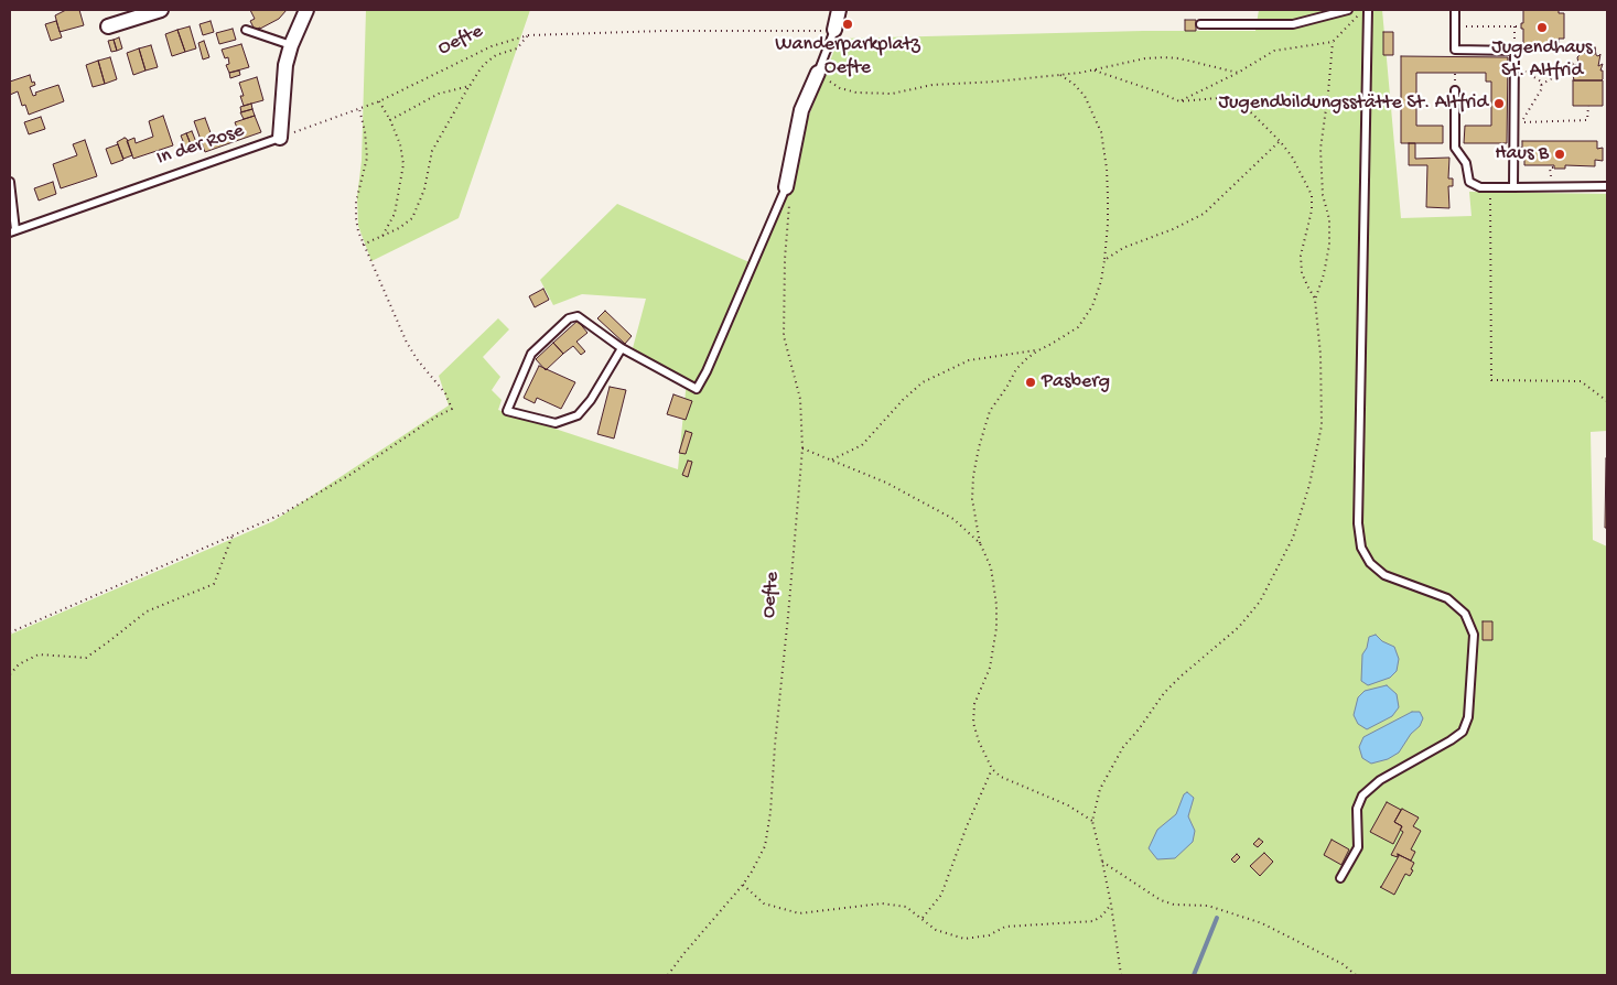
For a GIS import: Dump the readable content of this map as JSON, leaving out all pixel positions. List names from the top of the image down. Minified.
{"streets":{"lane":["In der Rose"],"path":["Oefte"]},"crossings":[["Oefte","In der Rose"]],"places":["Wanderparkplatz Oefte","Jugendhaus St. Altfrid","Jugendbildungsstätte St. Altfrid","Haus B","Pasberg"]}
